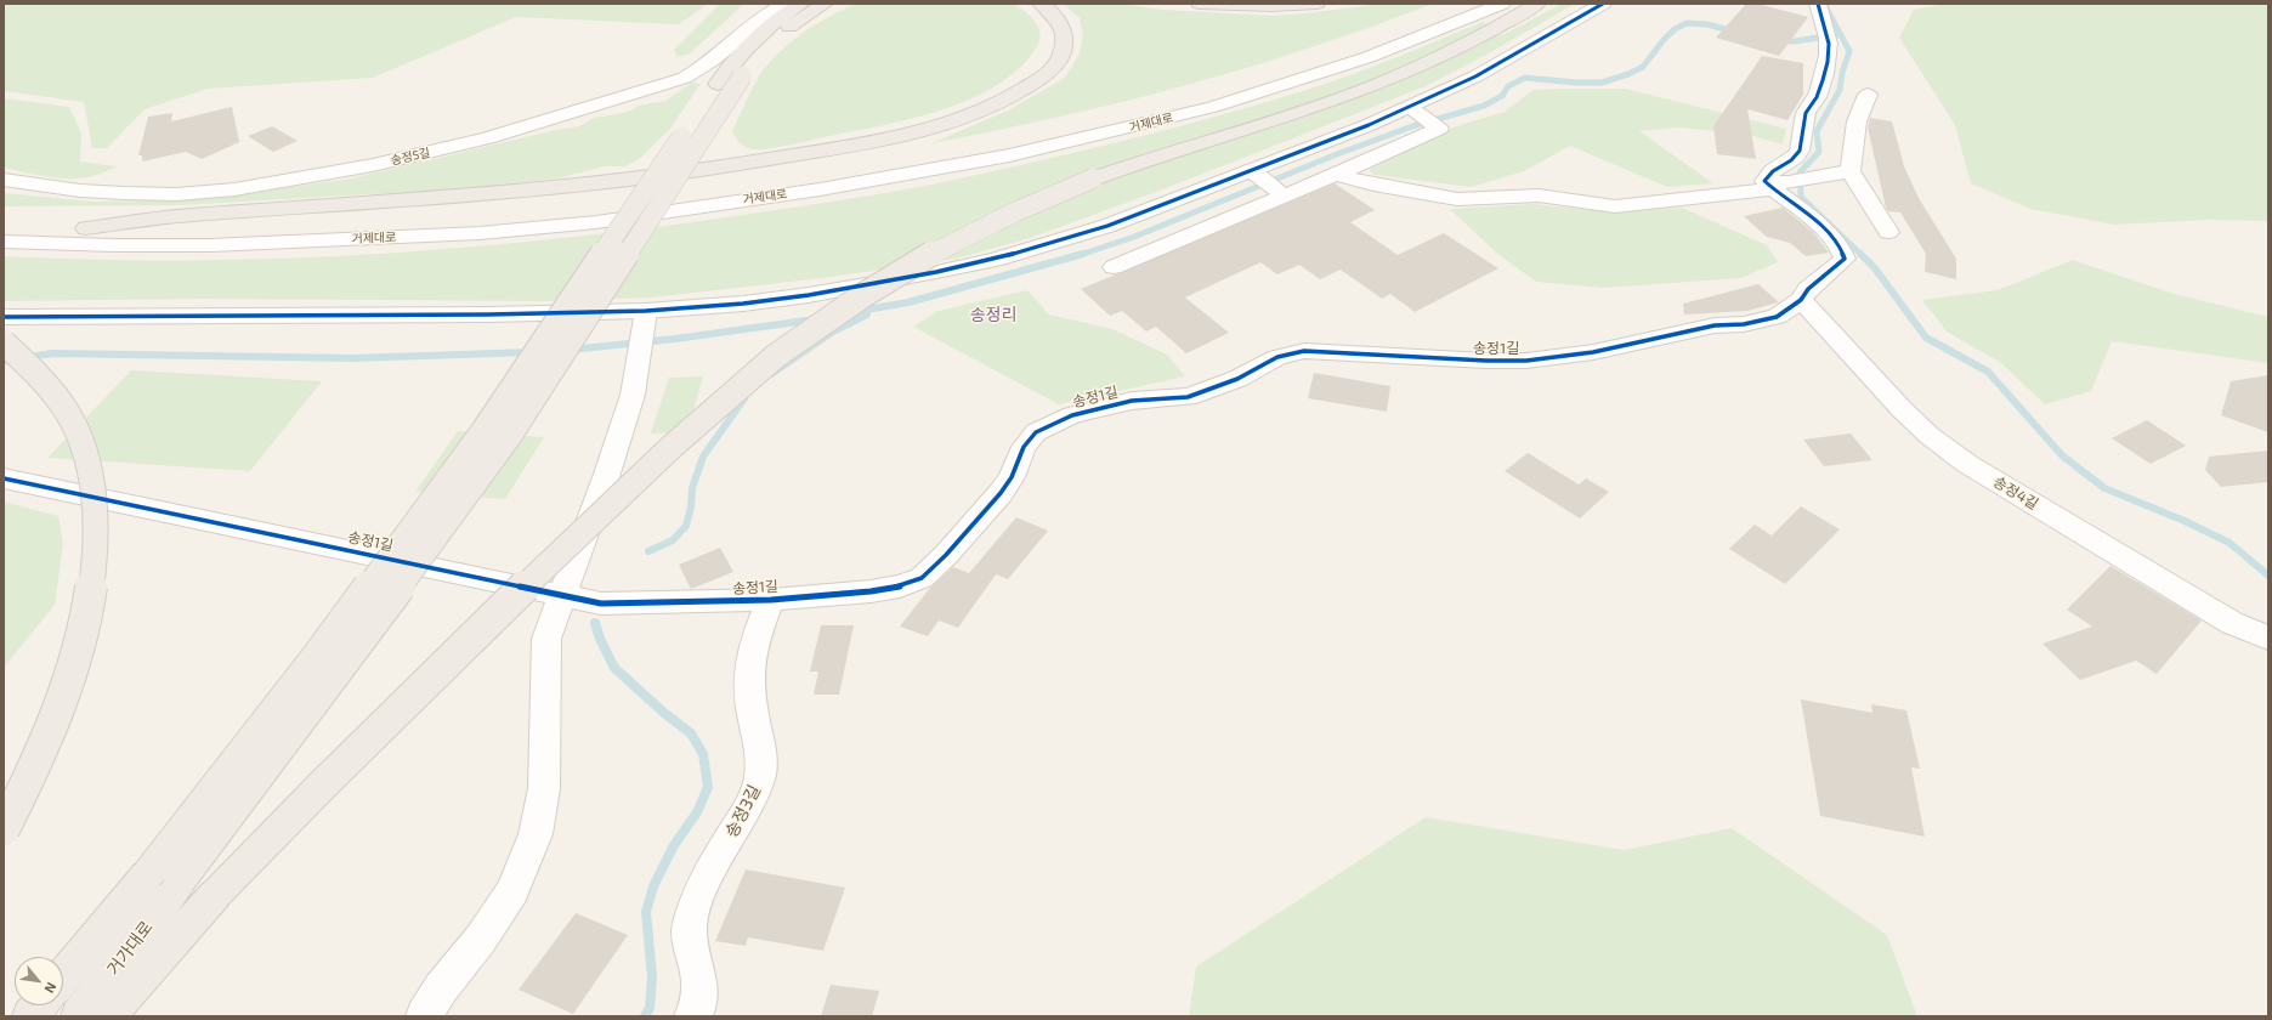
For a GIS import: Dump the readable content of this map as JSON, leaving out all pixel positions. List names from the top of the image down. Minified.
{"streets":{"highway":["거가대로"],"street":["거제대로","송정5길","송정1길","송정4길","송정3길"]},"crossings":[["송정1길","송정4길"],["송정1길","송정3길"]],"districts":["송정리"],"north":"bottom right"}
